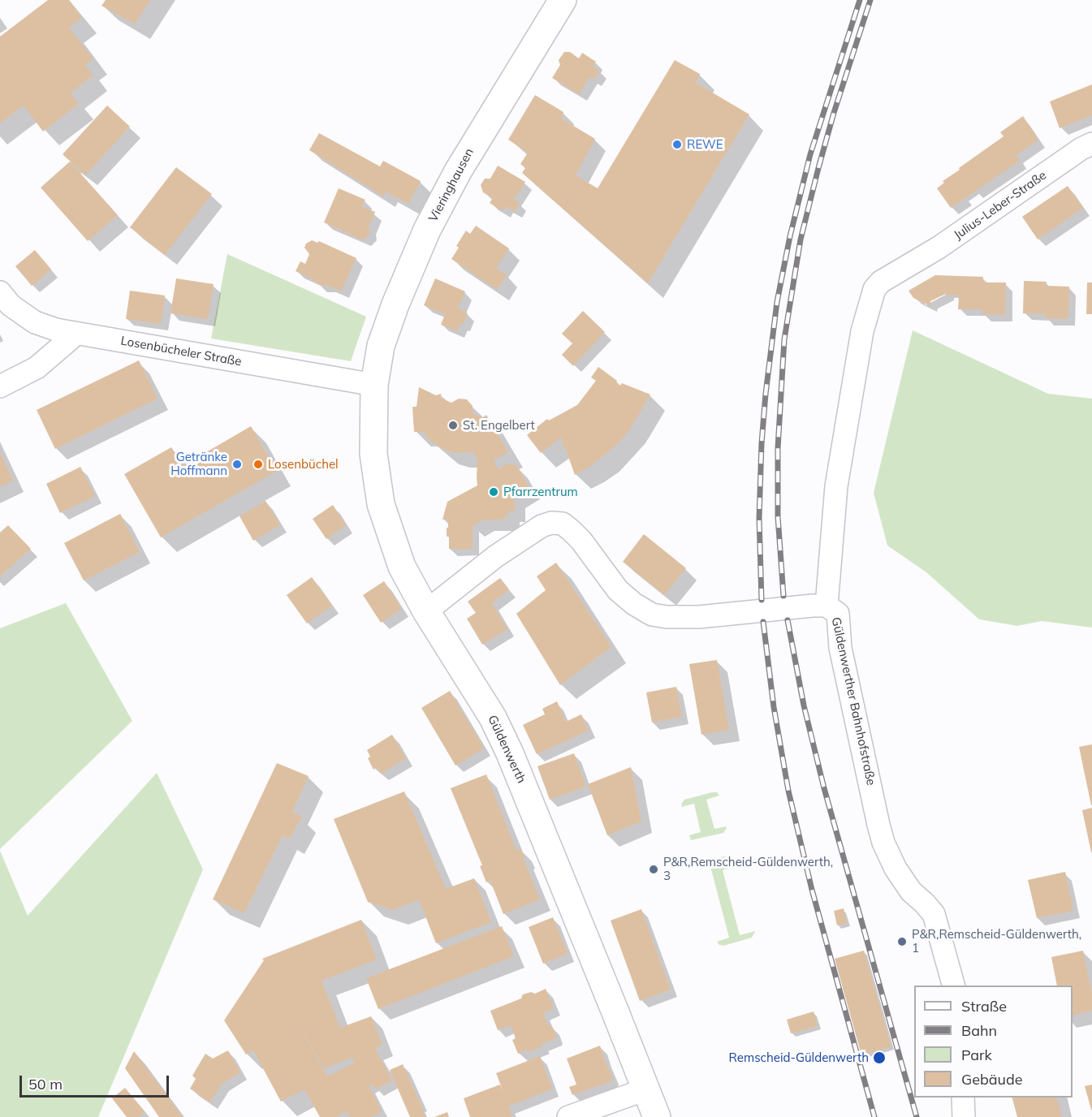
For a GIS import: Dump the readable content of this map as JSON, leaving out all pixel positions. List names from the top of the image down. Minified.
{"streets":{"main road":["Vieringhausen","Güldenwerth"],"street":["Julius-Leber-Straße","Losenbücheler Straße","Güldenwerther Bahnhofstraße"]},"crossings":[["Vieringhausen","Losenbücheler Straße"],["Vieringhausen","Güldenwerth"],["Julius-Leber-Straße","Güldenwerther Bahnhofstraße"],["Losenbücheler Straße","Güldenwerth"],["Güldenwerther Bahnhofstraße","Güldenwerth"]],"places":["REWE","St. Engelbert","Getränke Hoffmann","Losenbüchel","Pfarrzentrum","P&R,Remscheid-Güldenwerth, 3","P&R,Remscheid-Güldenwerth, 1","Remscheid-Güldenwerth"],"legend":["Straße","Bahn","Park","Gebäude"],"scale_bar":"50 m"}
